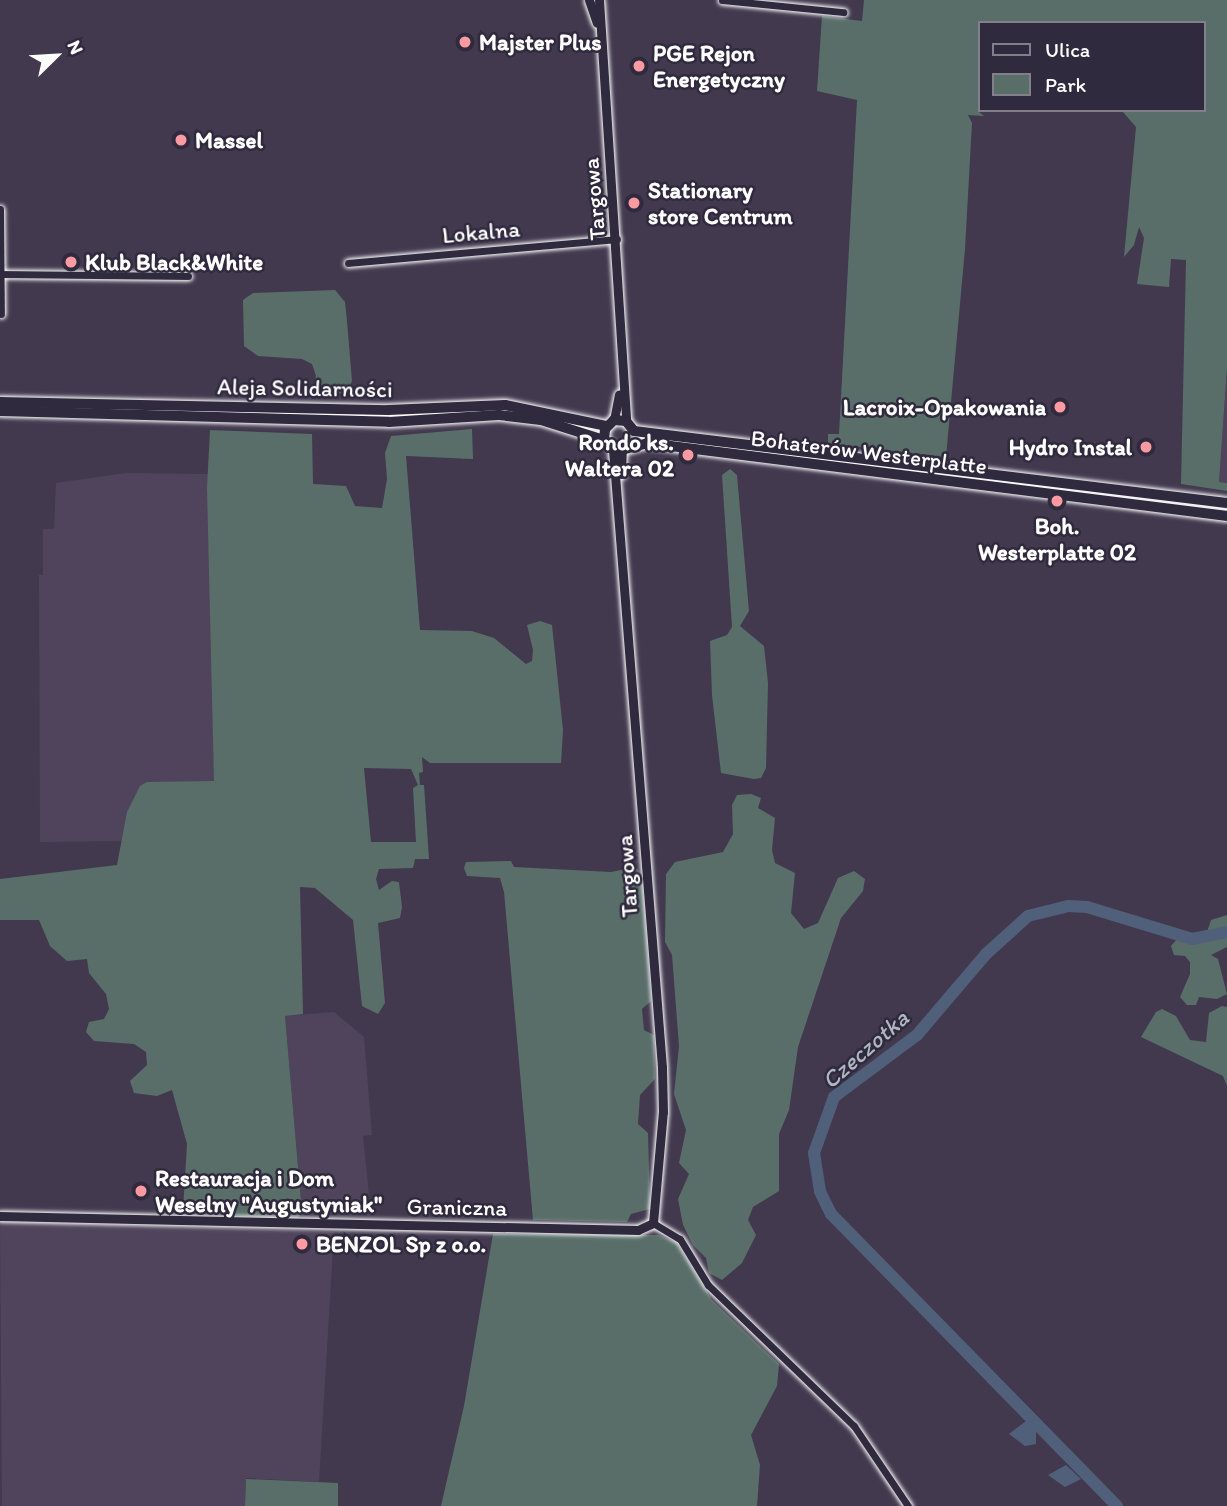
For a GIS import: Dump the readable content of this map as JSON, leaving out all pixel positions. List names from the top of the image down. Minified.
{"streets":{"main road":["Aleja Solidarności","Bohaterów Westerplatte"],"street":["Targowa","Lokalna","Graniczna"]},"crossings":[["Targowa","Lokalna"],["Targowa","Aleja Solidarności"],["Targowa","Bohaterów Westerplatte"],["Targowa","Graniczna"]],"water":["Czeczotka"],"places":["Majster Plus","PGE Rejon Energetyczny","Massel","Stationary store Centrum","Klub Black&White","Lacroix-Opakowania","Hydro Instal","Rondo ks. Waltera 02","Boh. Westerplatte 02","Restauracja i Dom Weselny \"Augustyniak\"","BENZOL Sp z o.o."],"legend":["Ulica","Park"],"north":"top right"}
